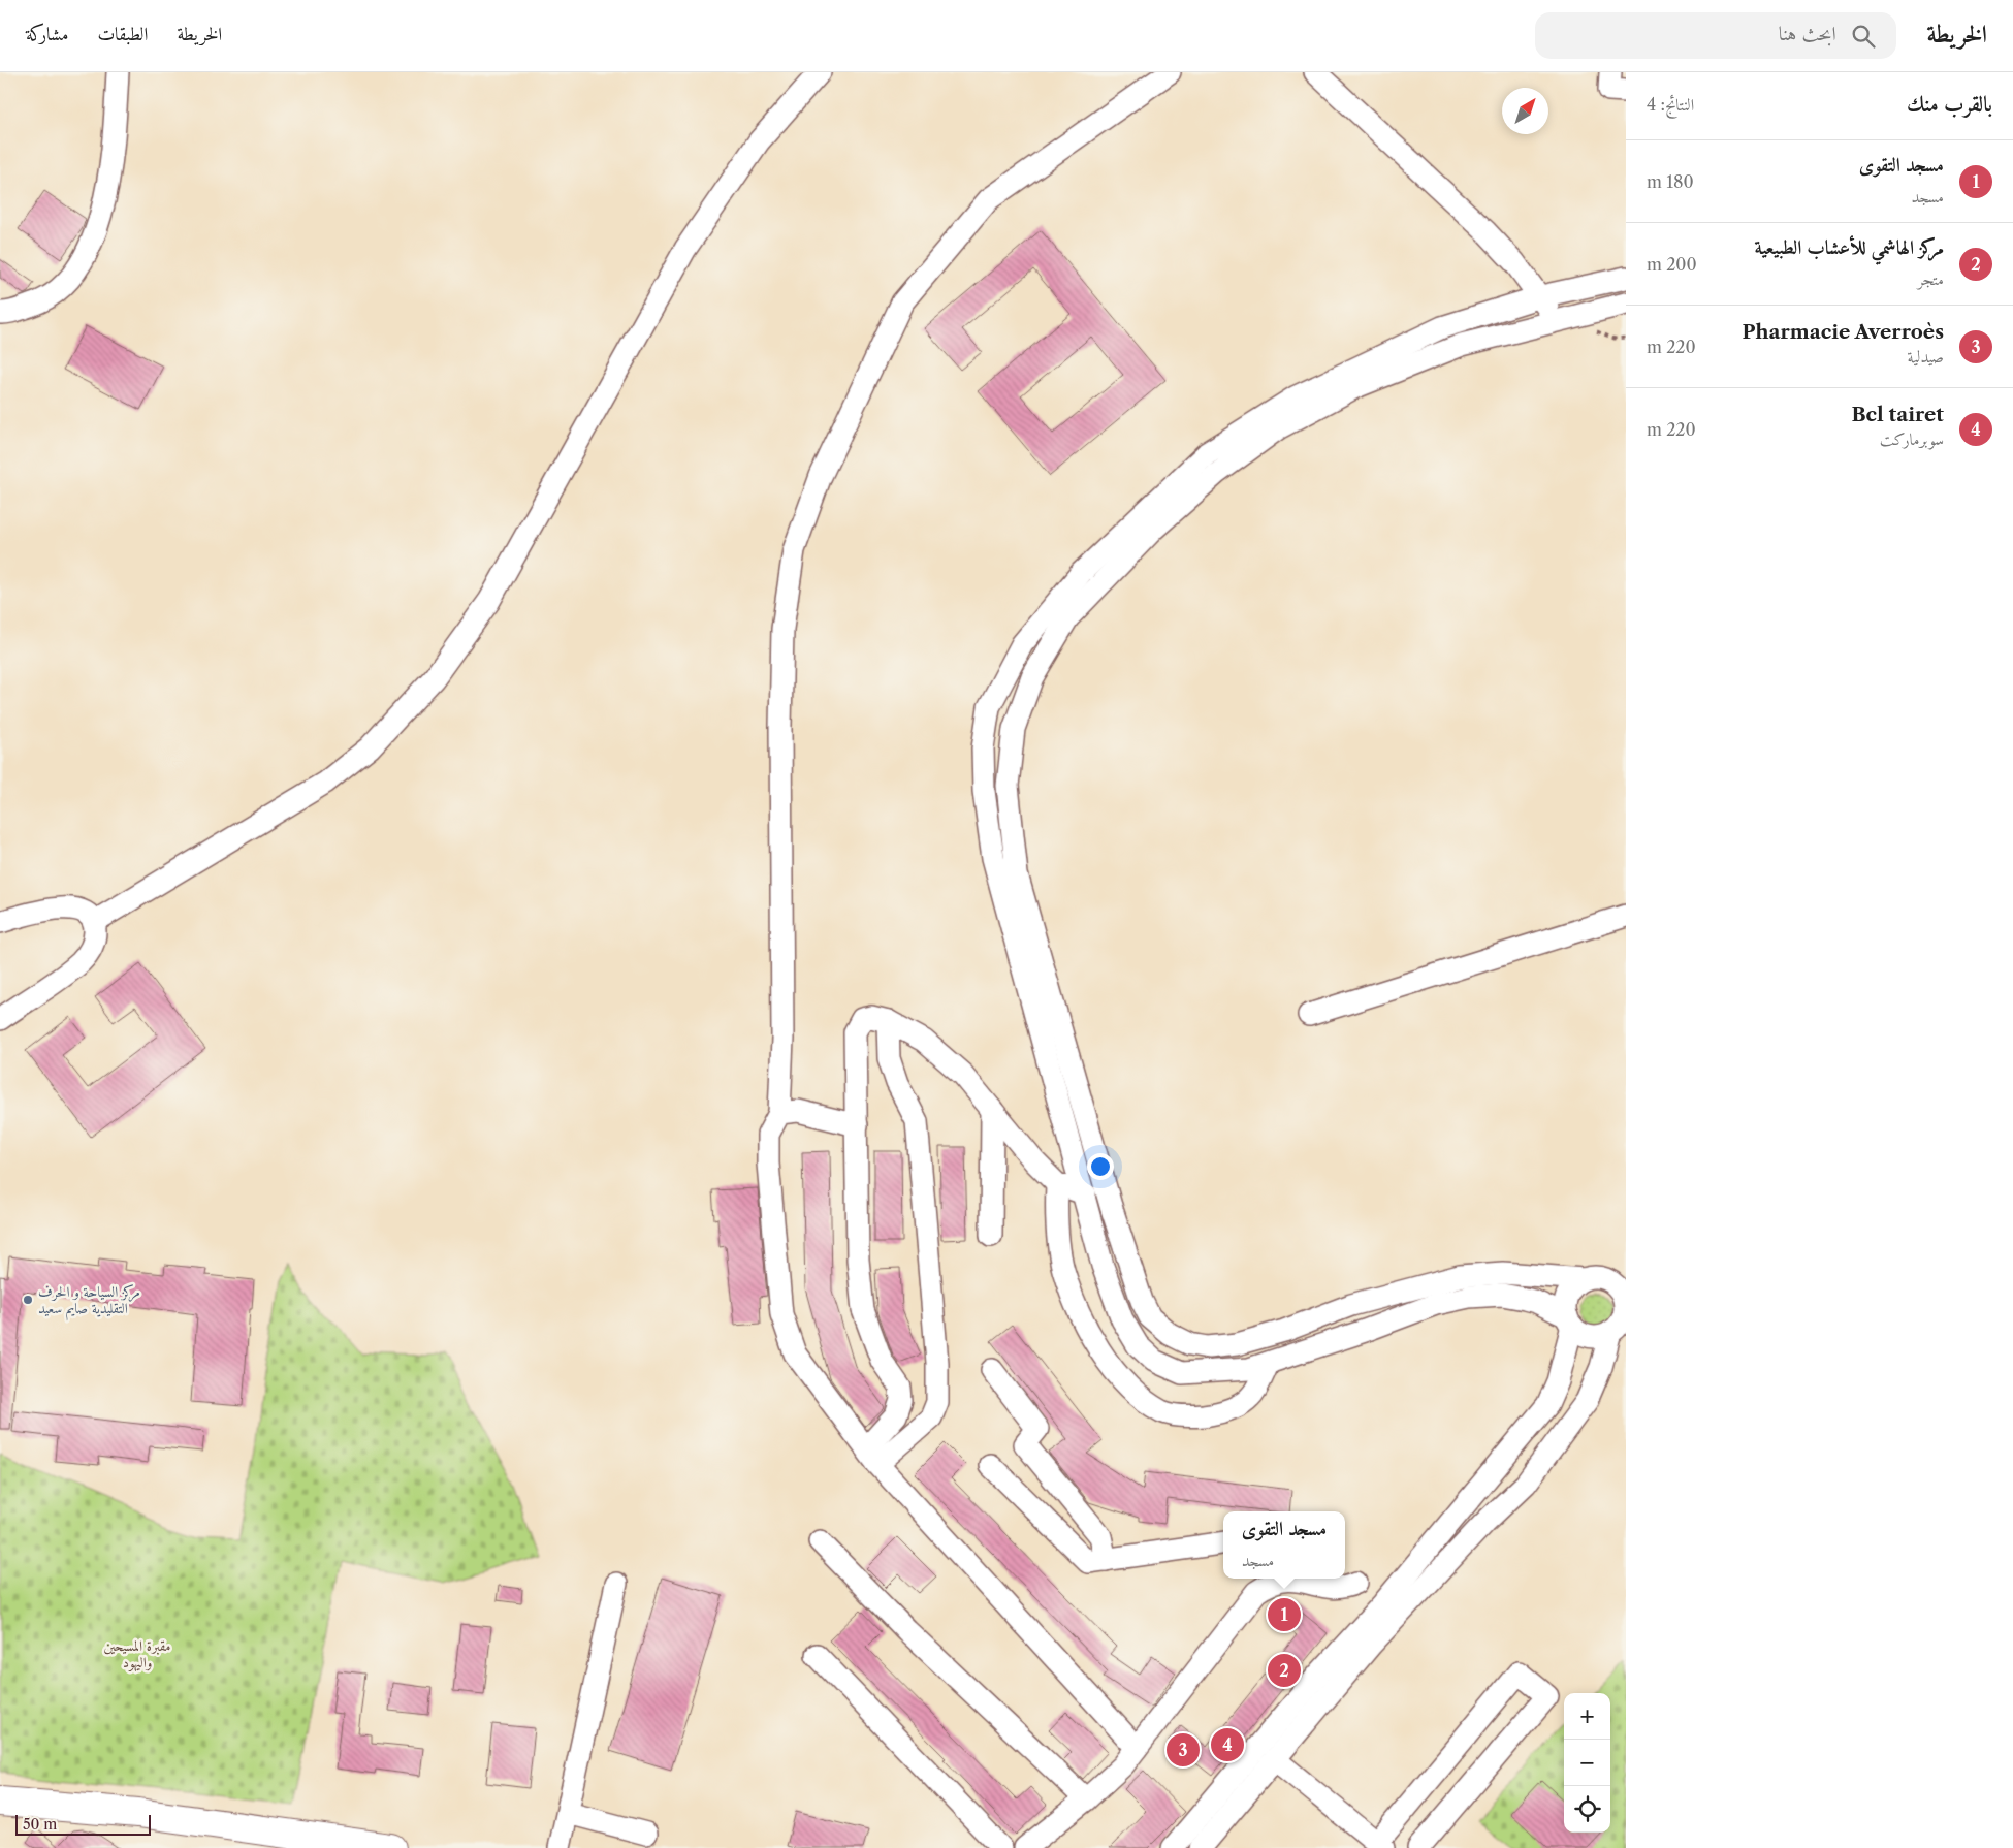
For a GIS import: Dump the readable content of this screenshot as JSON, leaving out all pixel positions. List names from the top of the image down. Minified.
{"parks":["مقبرة المسيحين واليهود"],"places":["مركز السياحة و الحرف التقليدية صايم سعيد"],"scale_bar":"50 m","north":"top right","page":{"header":"الخريطة","search":"ابحث هنا","nav":["الخريطة","الطبقات","مشاركة"],"heading":["بالقرب منك","النتائج: 4"],"list":[{"mark":"1","name":"مسجد التقوى","note":"مسجد","value":"180 m"},{"mark":"2","name":"مركز الهاشمي للأعشاب الطبيعية","note":"متجر","value":"200 m"},{"mark":"3","name":"Pharmacie Averroès","note":"صيدلية","value":"220 m"},{"mark":"4","name":"Bcl tairet","note":"سوبرماركت","value":"220 m"}],"popup":["مسجد التقوى","مسجد"],"pins":["1","2","4","3"],"map_buttons":["+","−"],"scale":"50 m"}}
